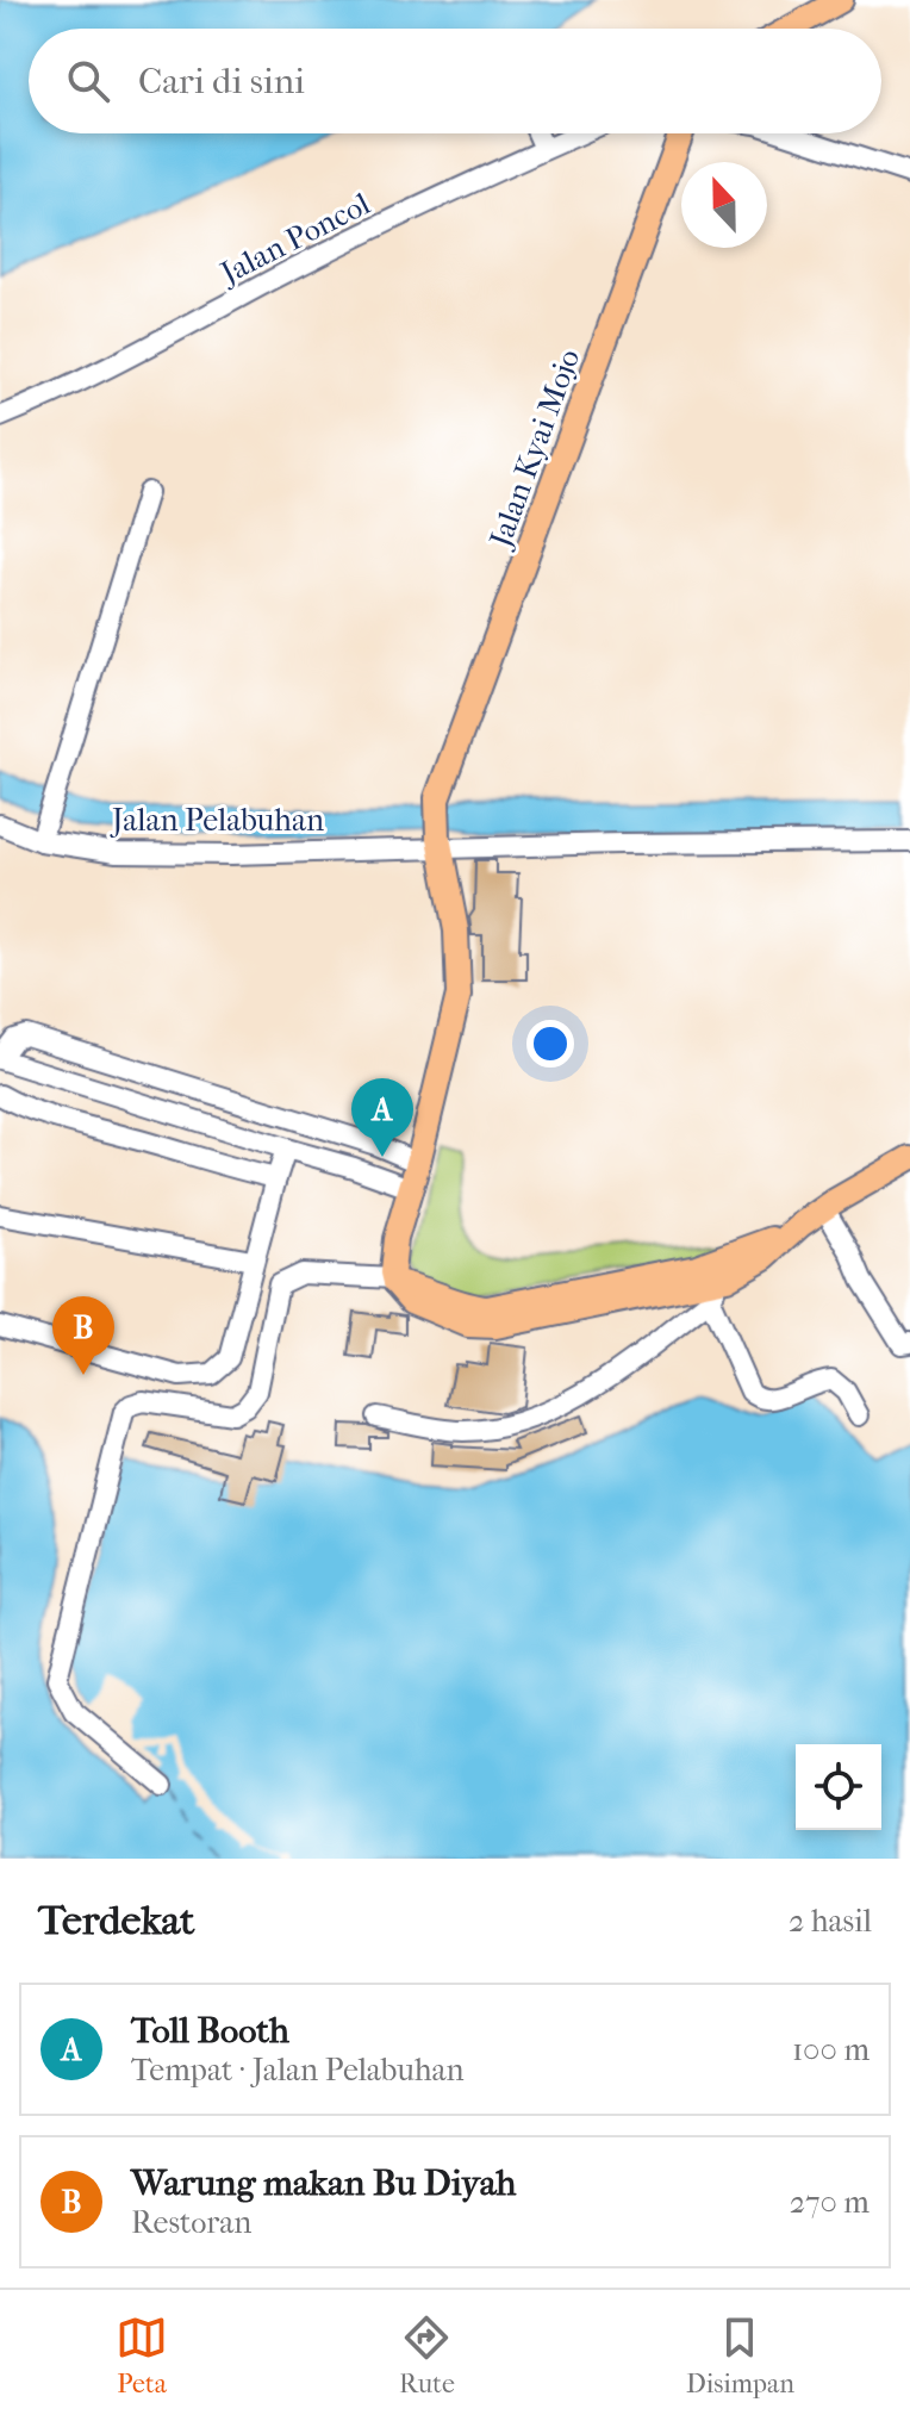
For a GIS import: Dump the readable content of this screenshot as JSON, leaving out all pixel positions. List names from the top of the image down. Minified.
{"streets":{"main road":["Jalan Kyai Mojo"],"street":["Jalan Poncol","Jalan Pelabuhan"]},"crossings":[["Jalan Kyai Mojo","Jalan Pelabuhan"]],"north":"top","page":{"search":"Cari di sini","pins":["A","B"],"heading":["Terdekat","2 hasil"],"list":[{"mark":"A","name":"Toll Booth","note":"Tempat · Jalan Pelabuhan","value":"100 m"},{"mark":"B","name":"Warung makan Bu Diyah","note":"Restoran","value":"270 m"}],"nav":["Peta","Rute","Disimpan"]}}
